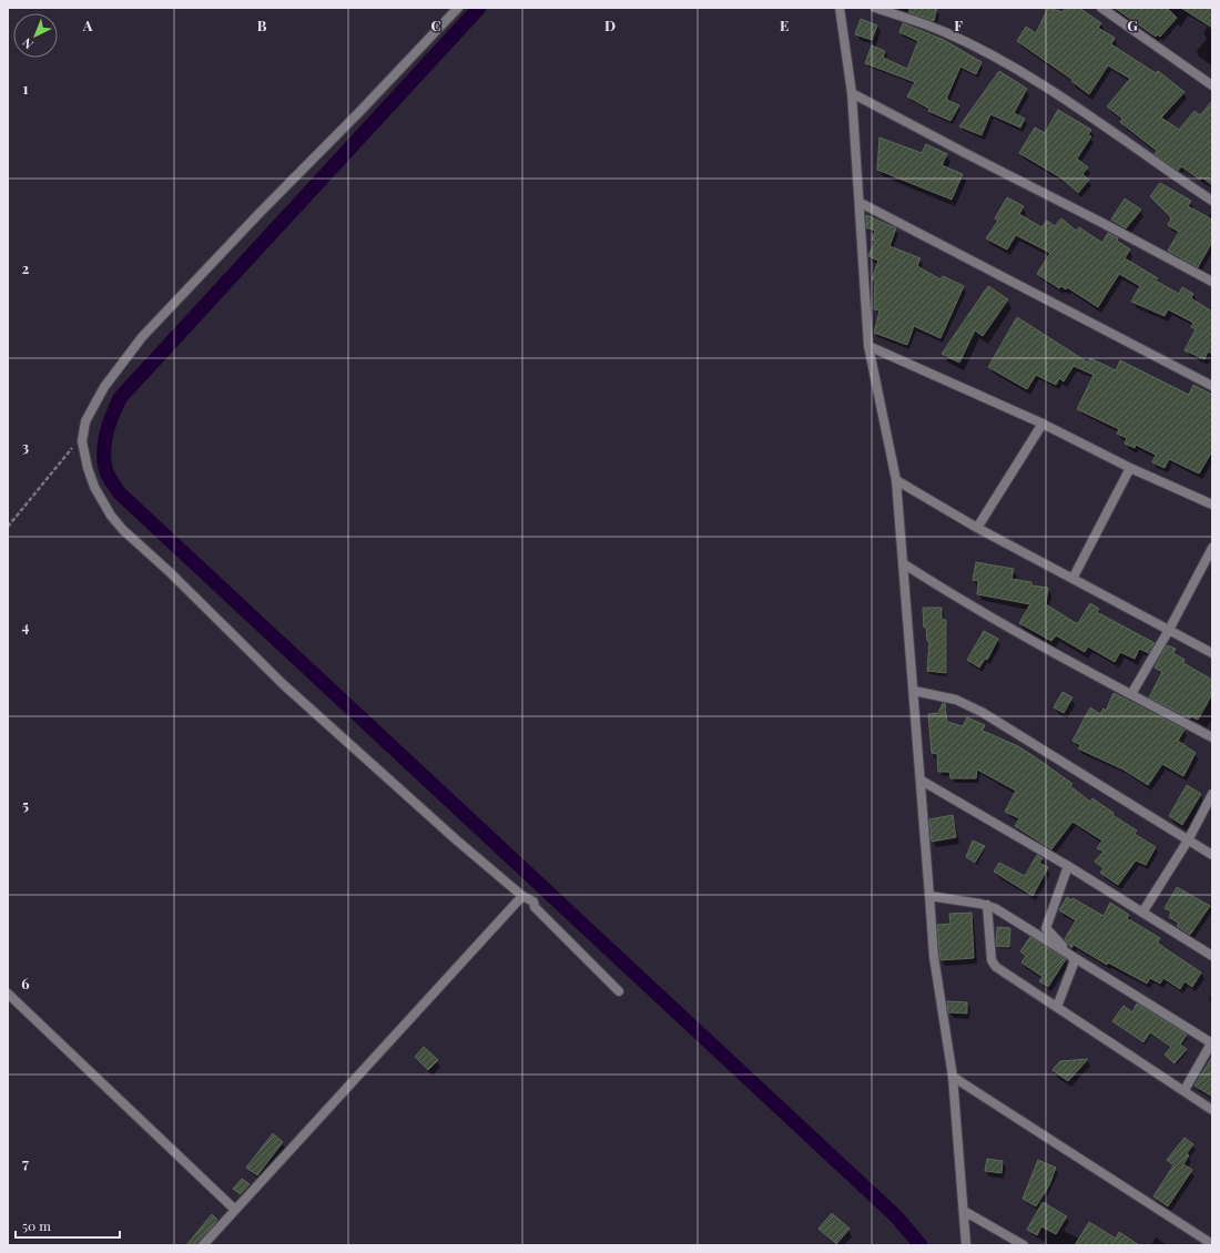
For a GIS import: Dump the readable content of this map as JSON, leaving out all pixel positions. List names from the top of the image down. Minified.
{"scale_bar":"50 m","north":"bottom left","grid":{"columns":["A","B","C","D","E","F","G"],"rows":["1","2","3","4","5","6","7"]}}
